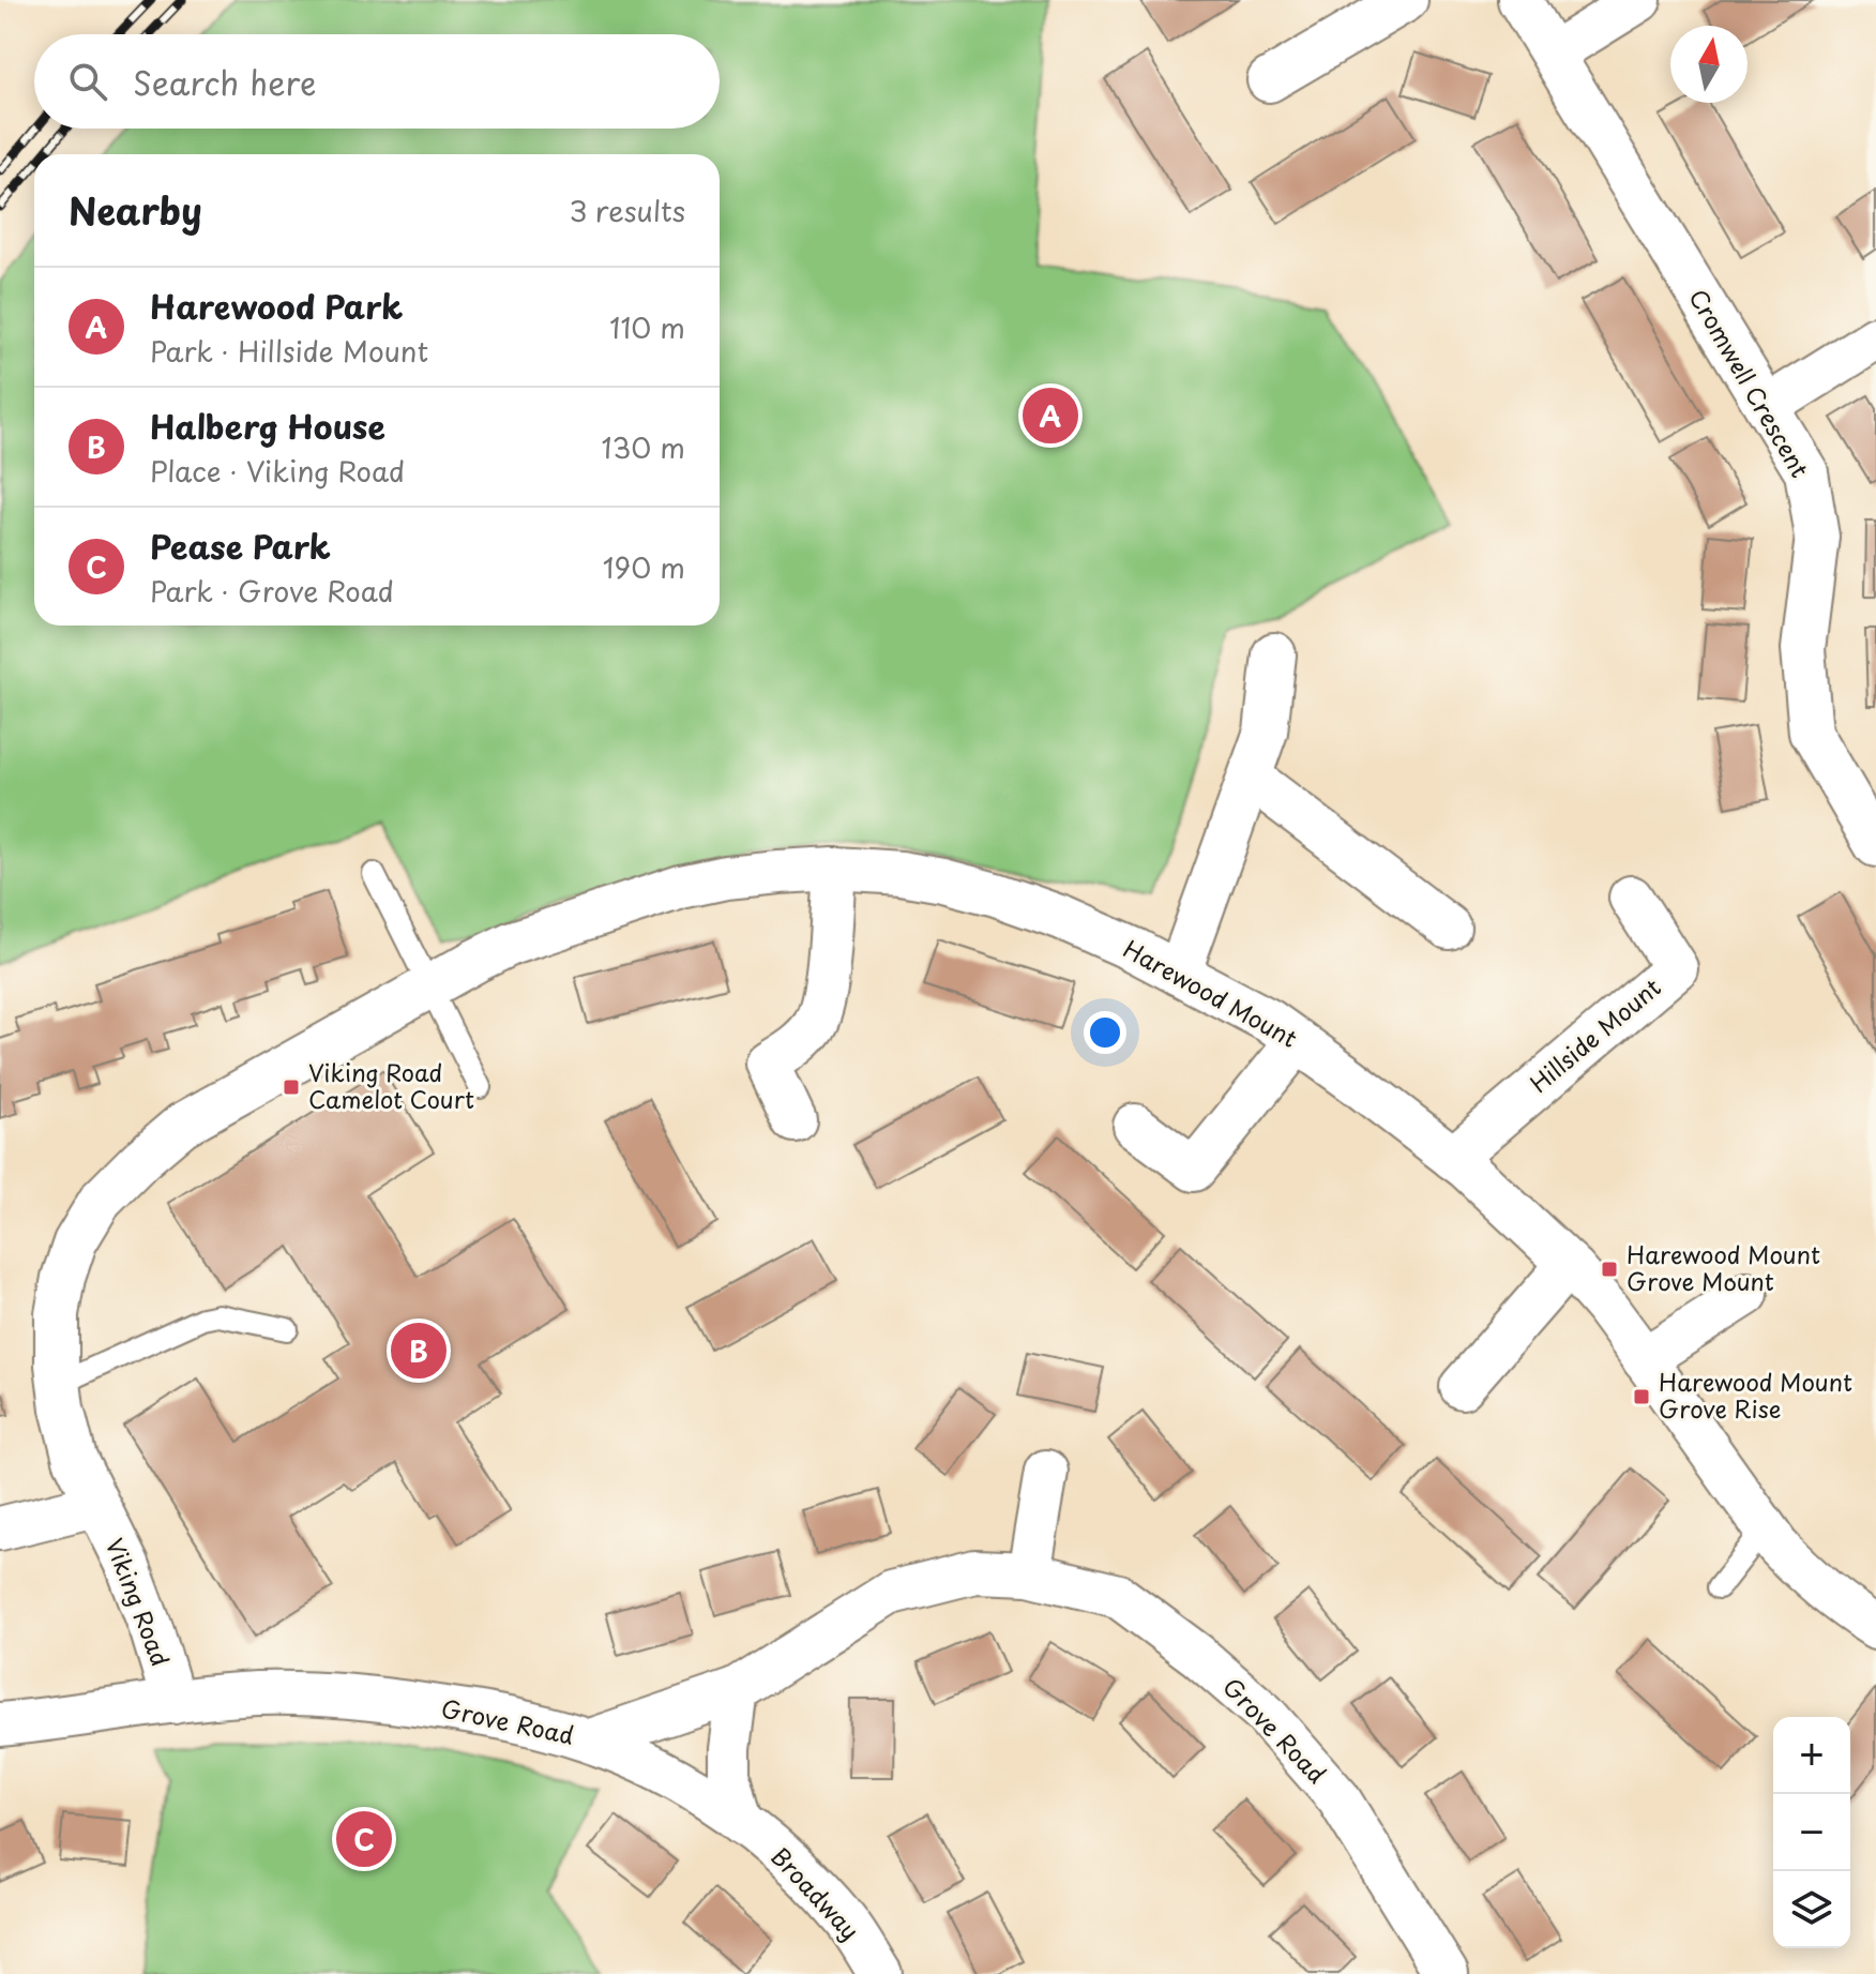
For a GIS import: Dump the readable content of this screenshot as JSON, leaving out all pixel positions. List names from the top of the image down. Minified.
{"streets":{"street":["Cromwell Crescent","Harewood Mount","Hillside Mount","Viking Road","Grove Road","Broadway"]},"crossings":[["Harewood Mount","Hillside Mount"],["Harewood Mount","Viking Road"],["Viking Road","Grove Road"],["Grove Road","Broadway"]],"places":{"transit":["Viking Road Camelot Court","Harewood Mount Grove Mount","Harewood Mount Grove Rise"]},"north":"top","page":{"search":"Search here","heading":["Nearby","3 results"],"list":[{"mark":"A","name":"Harewood Park","note":"Park · Hillside Mount","value":"110 m"},{"mark":"B","name":"Halberg House","note":"Place · Viking Road","value":"130 m"},{"mark":"C","name":"Pease Park","note":"Park · Grove Road","value":"190 m"}],"pins":["A","B","C"],"map_buttons":["+","−"]}}
